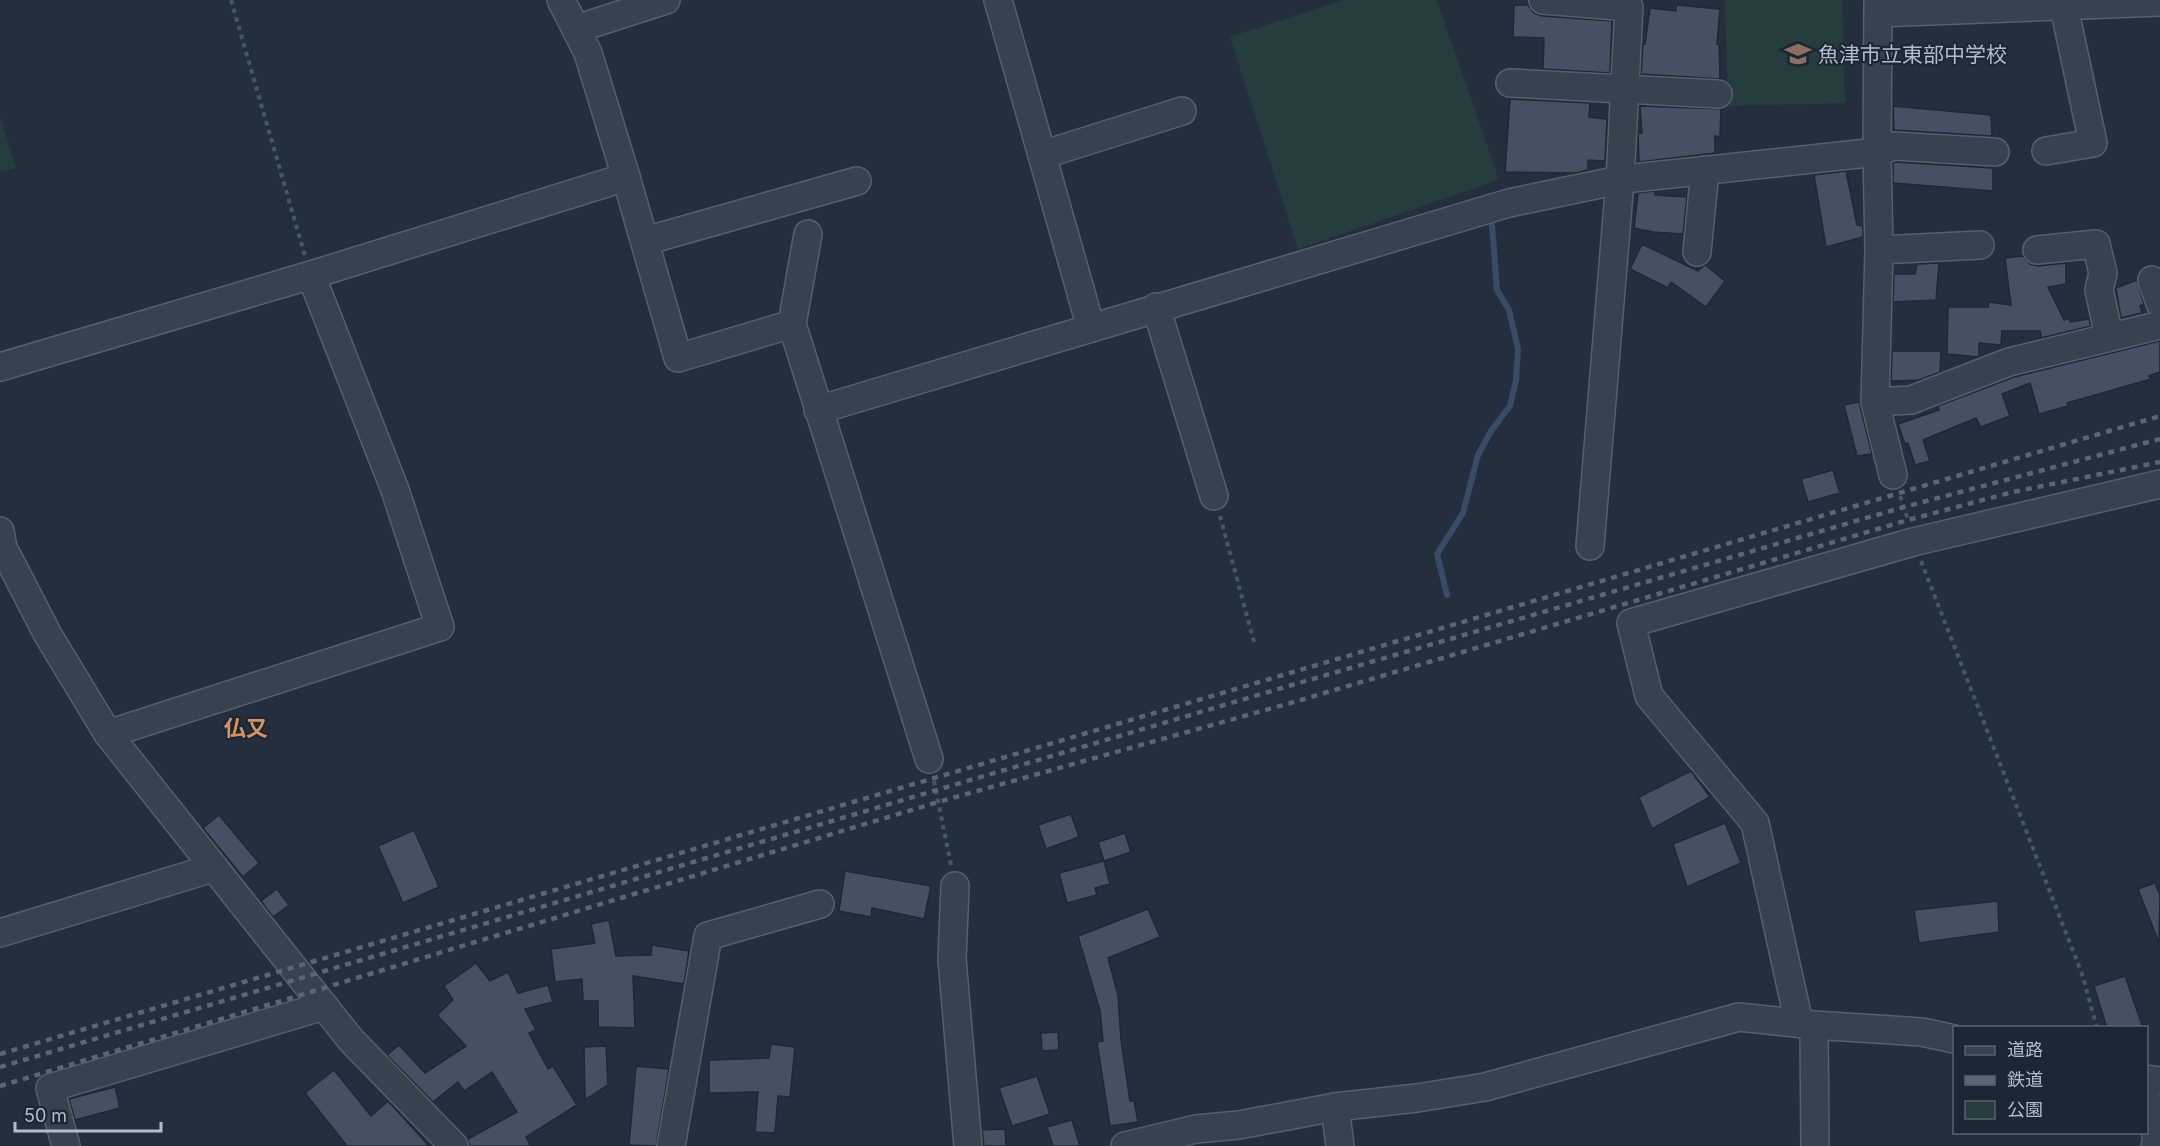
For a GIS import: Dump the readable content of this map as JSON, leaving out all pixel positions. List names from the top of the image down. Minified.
{"districts":["仏又"],"places":{"school or university":["魚津市立東部中学校"]},"legend":["道路","鉄道","公園"],"scale_bar":"50 m"}
